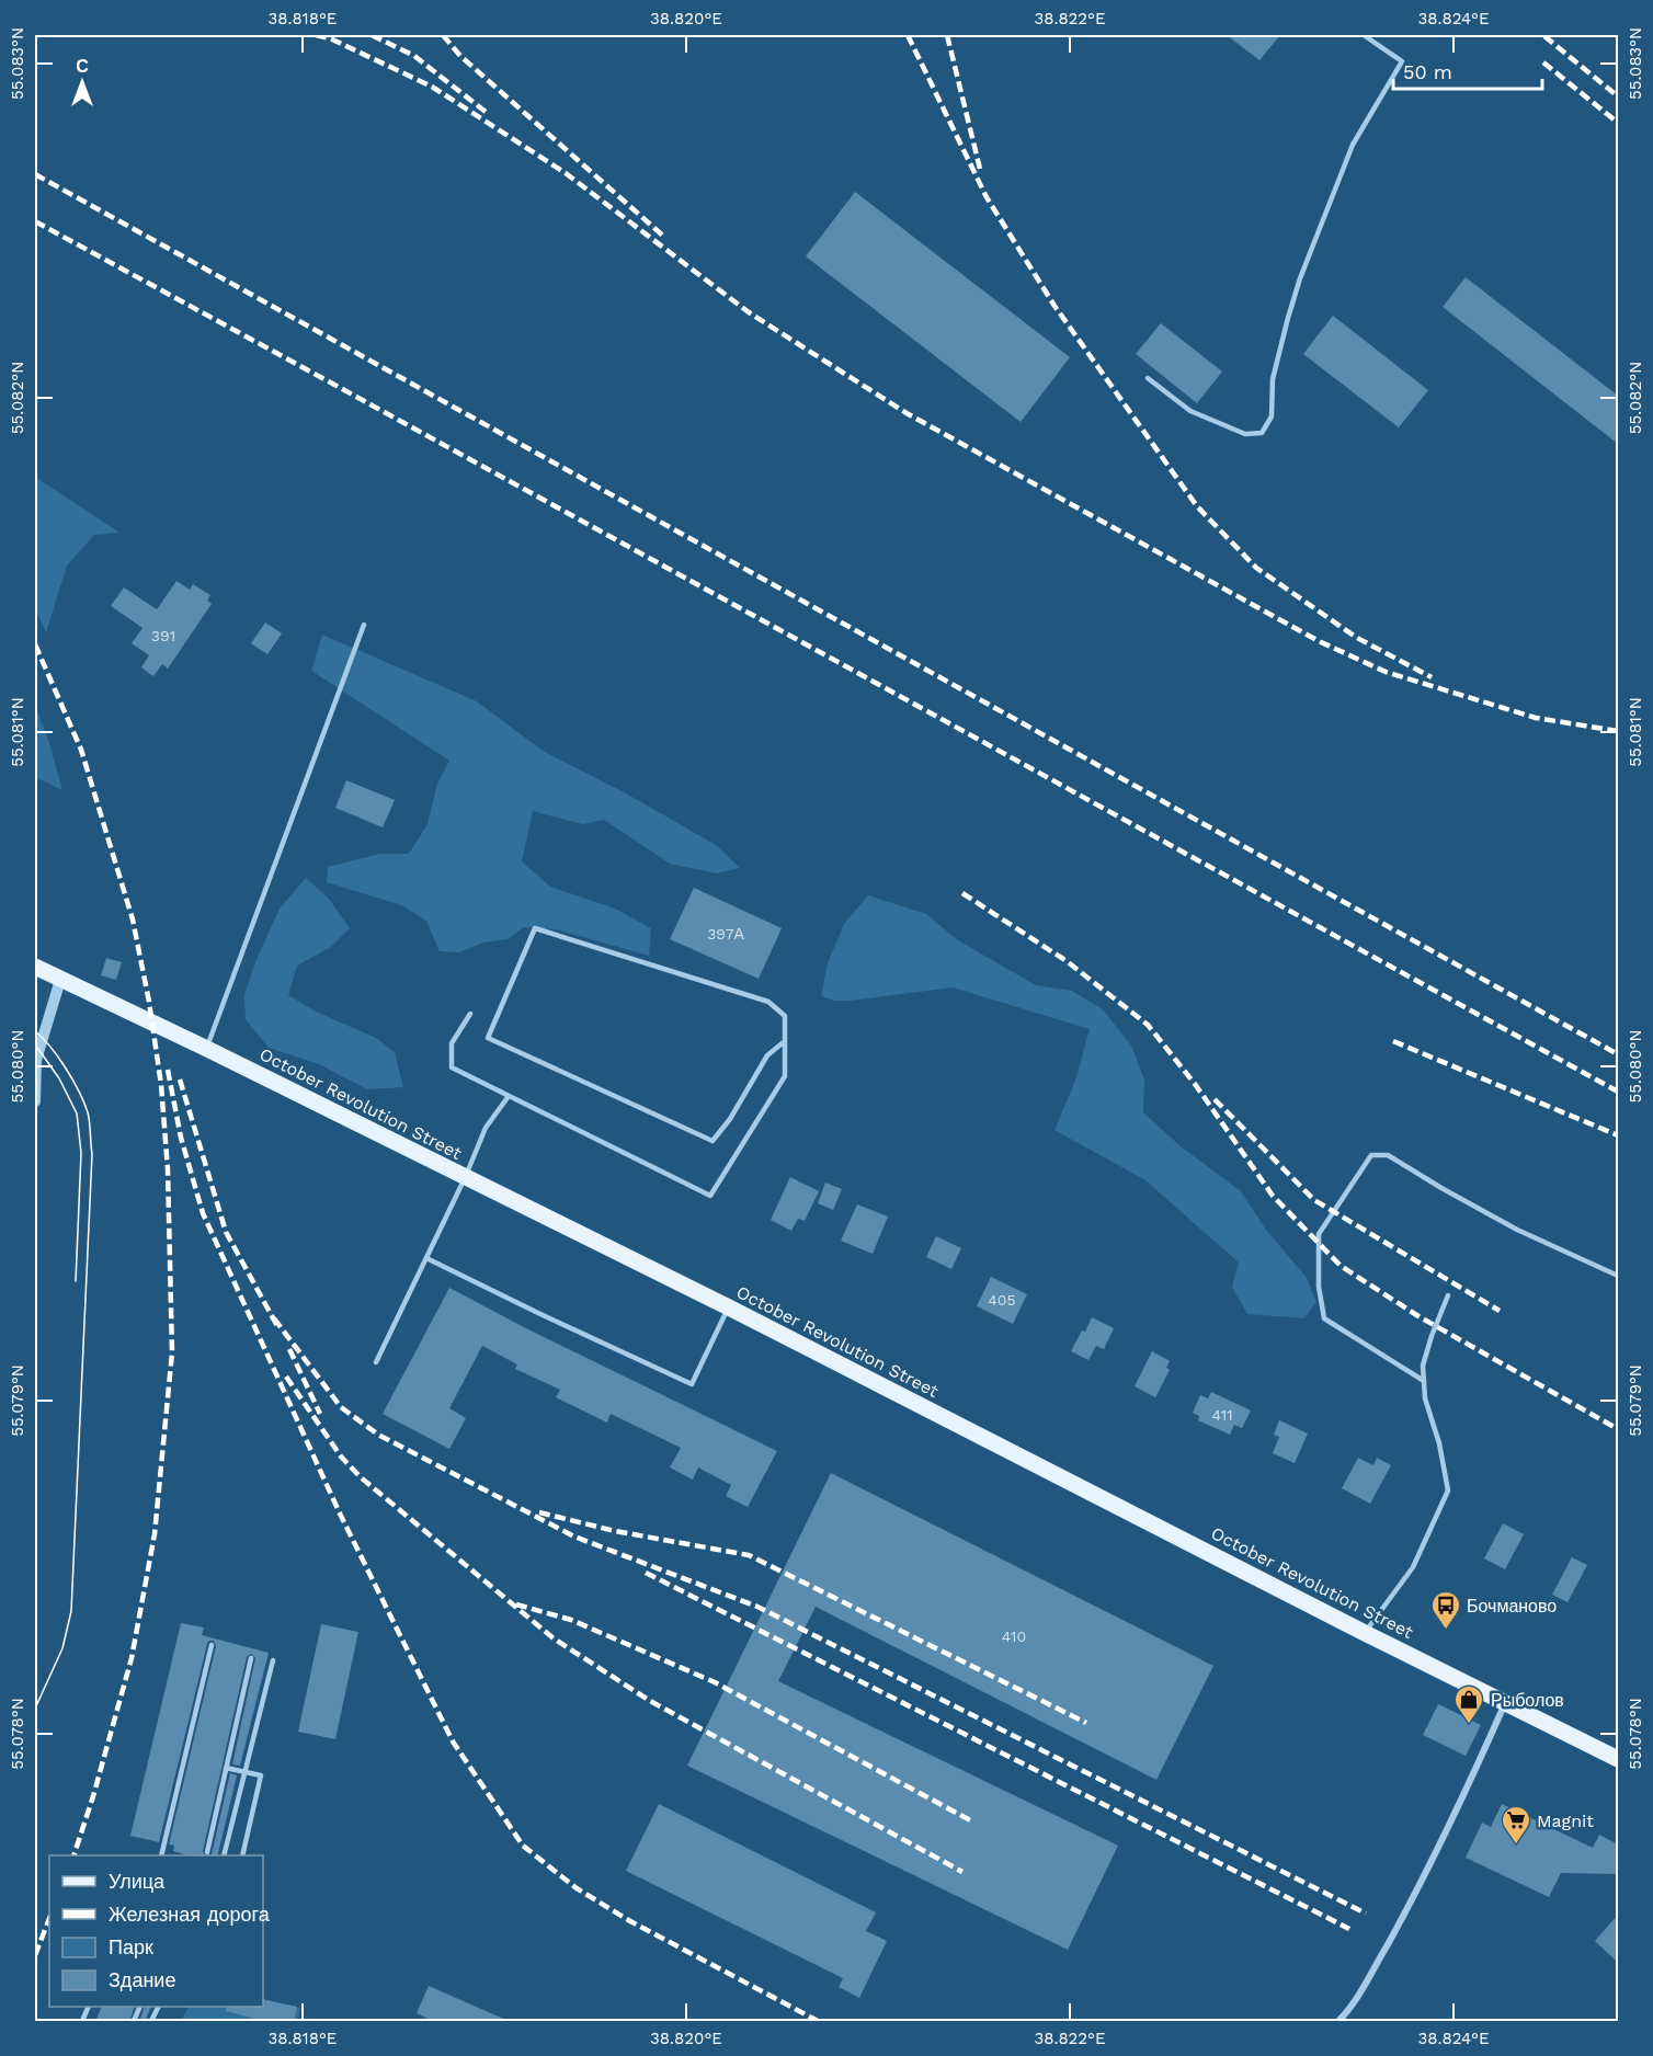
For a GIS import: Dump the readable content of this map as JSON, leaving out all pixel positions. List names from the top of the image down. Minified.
{"streets":{"main road":["October Revolution Street"]},"places":{"bus stop":["Бочманово"],"shop":["Рыболов"],"supermarket":["Magnit"]},"house_numbers":["391","397А","405","411","410"],"legend":["Улица","Железная дорога","Парк","Здание"],"scale_bar":"50 m","north":"top","coordinates":["38.818°E","38.820°E","38.822°E","38.824°E","55.083°N","55.082°N","55.081°N","55.080°N","55.079°N","55.078°N"]}
